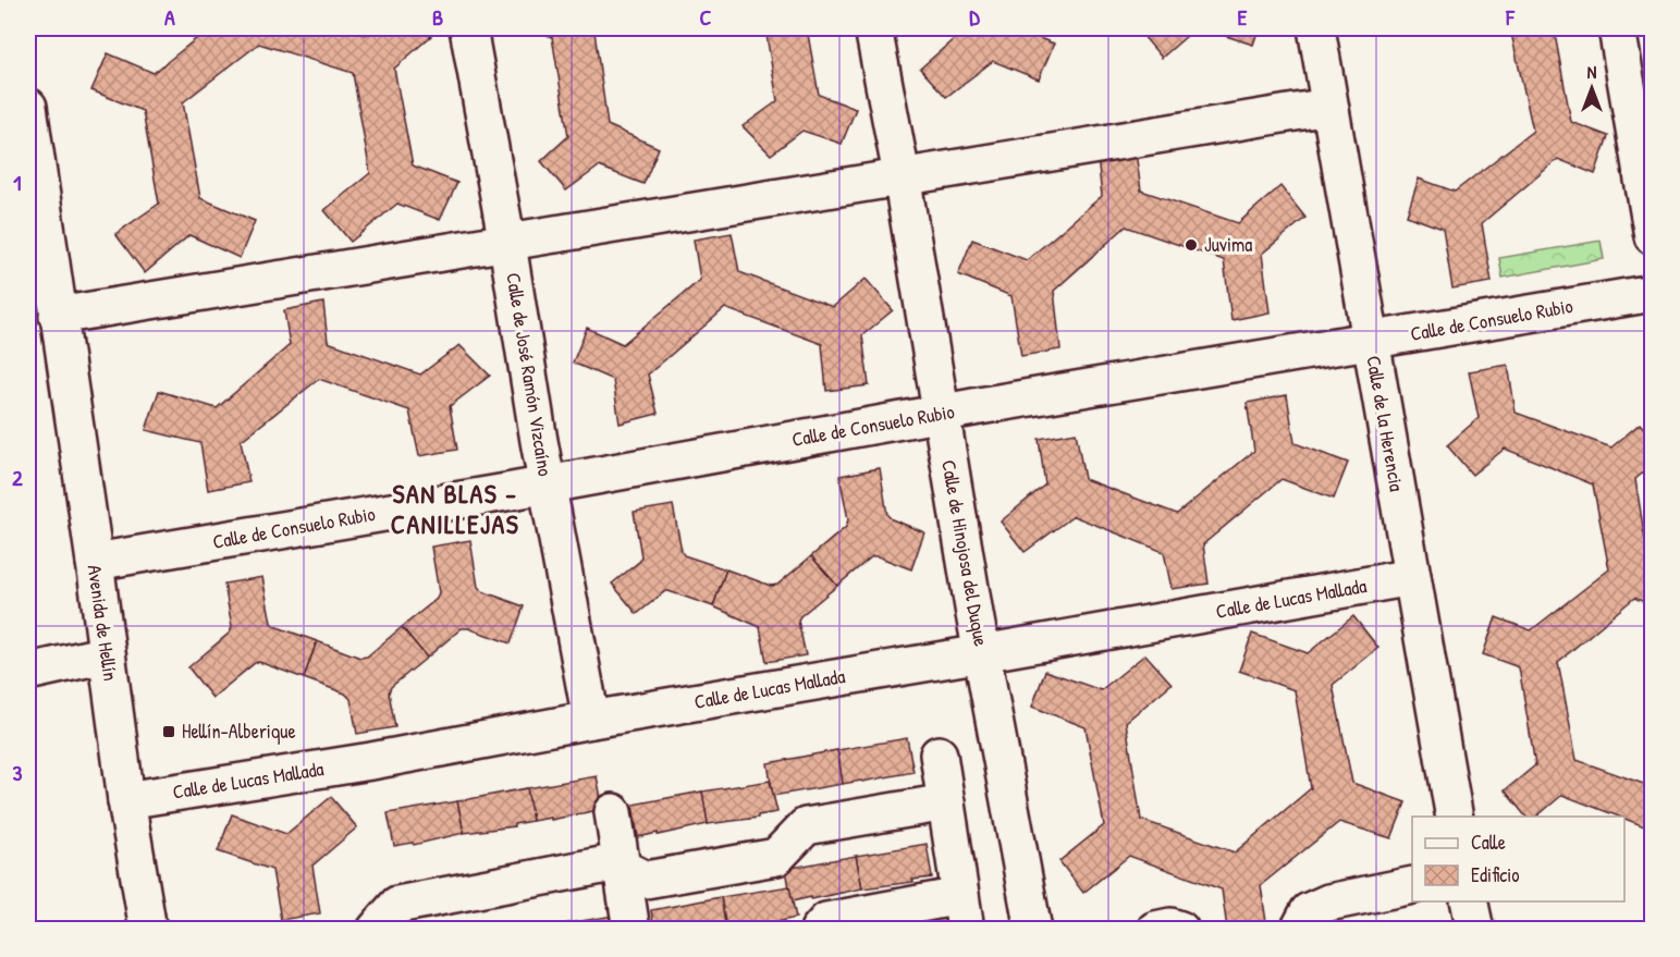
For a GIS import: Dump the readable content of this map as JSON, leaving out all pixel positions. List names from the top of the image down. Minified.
{"streets":{"street":["Calle de Consuelo Rubio","Calle de José Ramón Vizcaíno","Calle de la Herencia","Calle de Hinojosa del Duque","Calle de Lucas Mallada","Avenida de Hellín"]},"crossings":[["Calle de Consuelo Rubio","Calle de José Ramón Vizcaíno"],["Calle de Consuelo Rubio","Calle de la Herencia"],["Calle de Consuelo Rubio","Calle de Hinojosa del Duque"],["Calle de Consuelo Rubio","Avenida de Hellín"],["Calle de José Ramón Vizcaíno","Calle de Lucas Mallada"],["Calle de la Herencia","Calle de Lucas Mallada"],["Calle de Hinojosa del Duque","Calle de Lucas Mallada"],["Calle de Lucas Mallada","Avenida de Hellín"]],"districts":["SAN BLAS - CANILLEJAS"],"places":{"other":["Juvima"],"transit":["Hellín-Alberique"]},"legend":["Calle","Edificio"],"north":"top","grid":{"columns":["A","B","C","D","E","F"],"rows":["1","2","3"]}}
